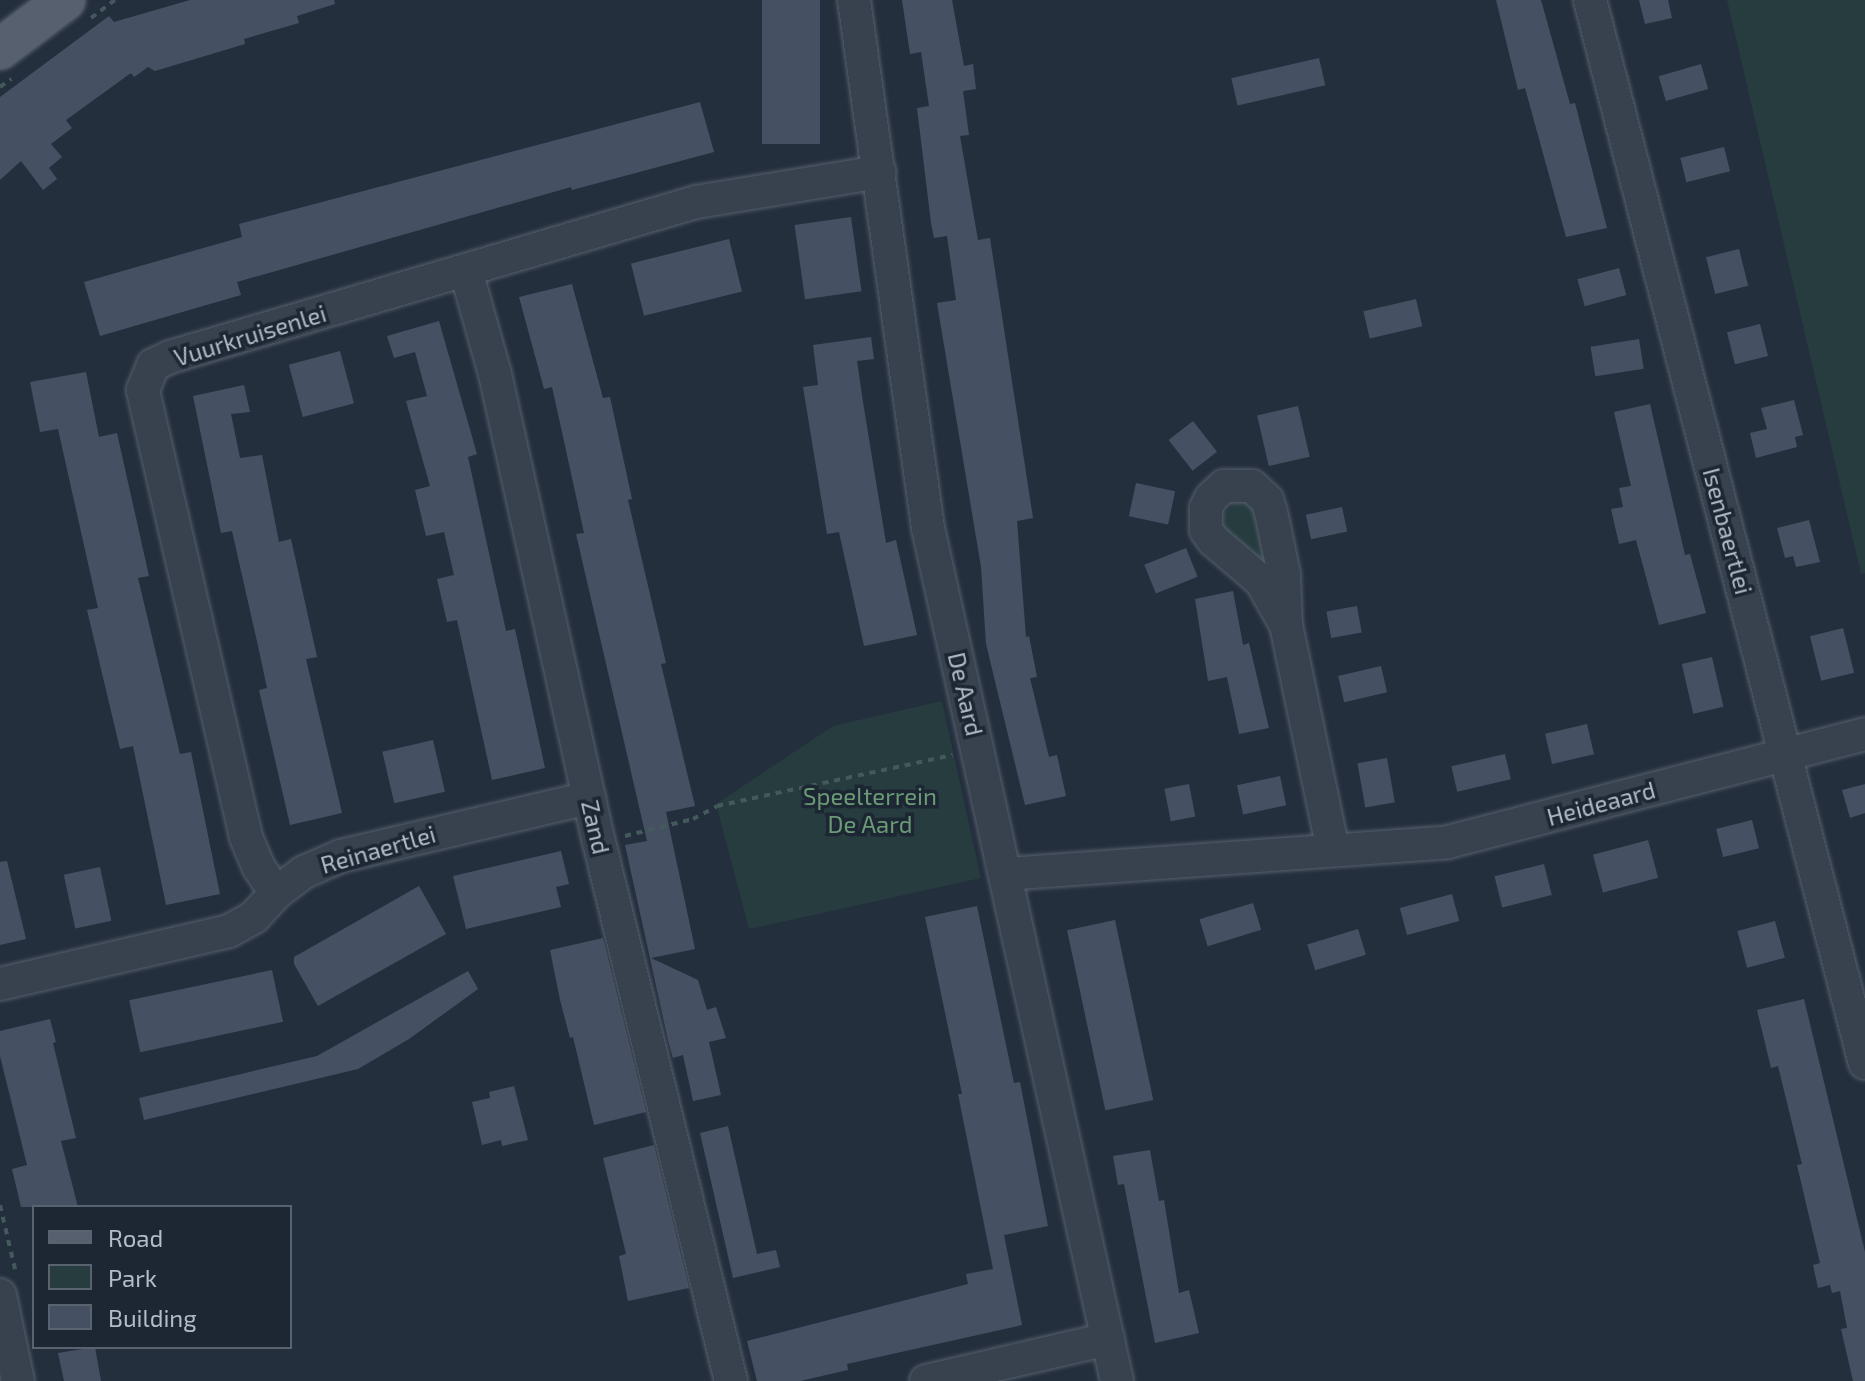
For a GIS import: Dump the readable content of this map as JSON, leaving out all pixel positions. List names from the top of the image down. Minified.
{"streets":{"street":["Vuurkruisenlei","Isenbaertlei","De Aard","Heideaard","Zand","Reinaertlei"]},"crossings":[["Vuurkruisenlei","De Aard"],["Vuurkruisenlei","Zand"],["Vuurkruisenlei","Reinaertlei"],["Isenbaertlei","Heideaard"],["De Aard","Heideaard"],["Zand","Reinaertlei"]],"parks":["Speelterrein De Aard"],"legend":["Road","Park","Building"]}
